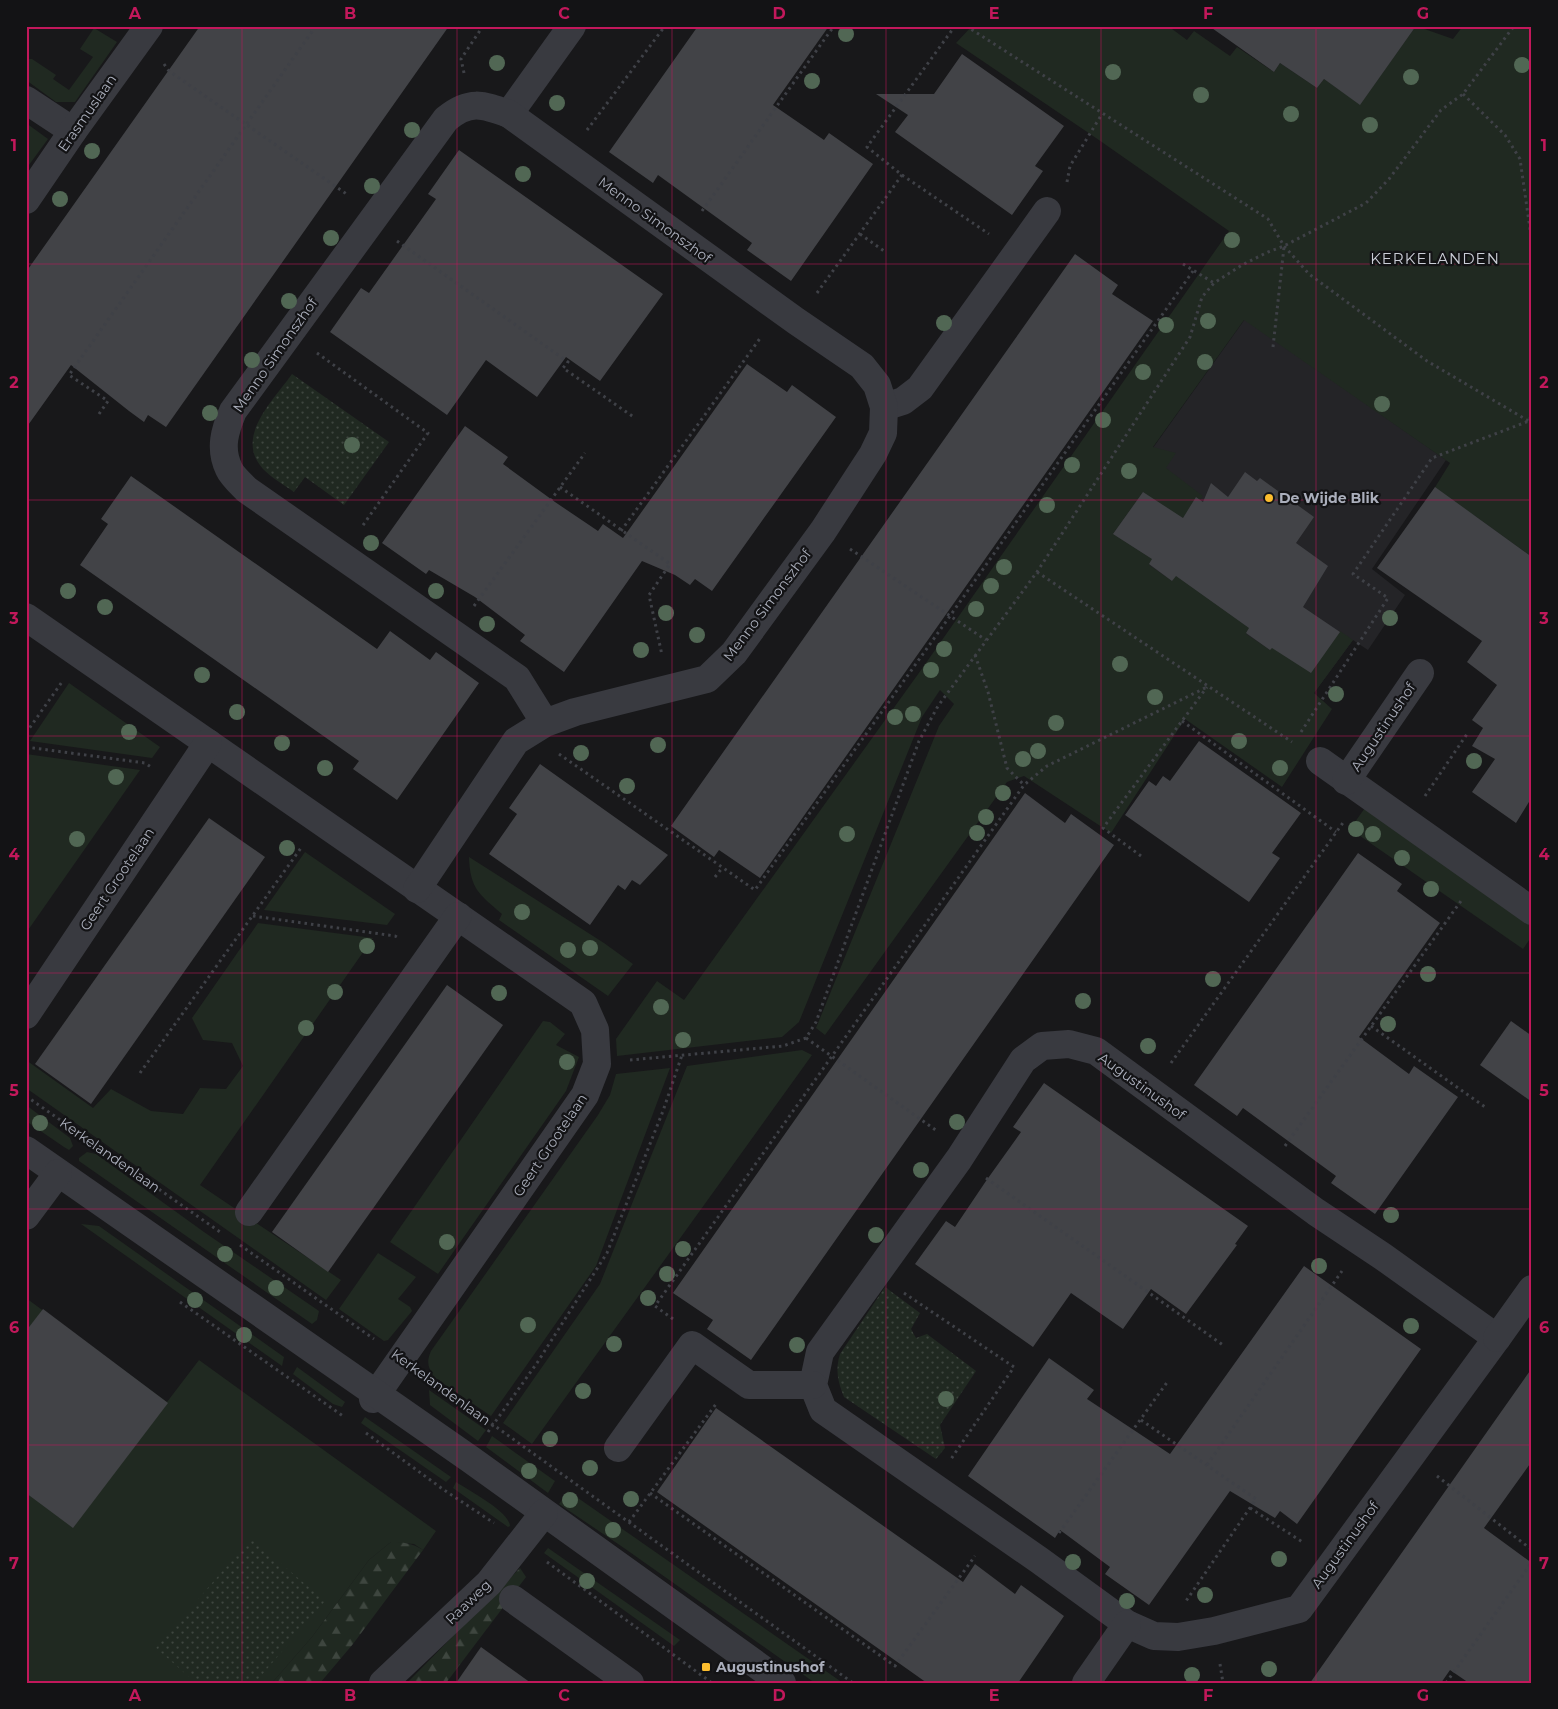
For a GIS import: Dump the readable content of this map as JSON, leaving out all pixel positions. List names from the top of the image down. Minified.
{"streets":{"street":["Erasmuslaan","Menno Simonszhof","Augustinushof","Geert Grootelaan","Raaweg"],"path":["Kerkelandenlaan"]},"crossings":[["Menno Simonszhof","Geert Grootelaan"],["Geert Grootelaan","Kerkelandenlaan"]],"districts":["KERKELANDEN"],"places":{"other":["De Wijde Blik"],"transit":["Augustinushof"]},"grid":{"columns":["A","B","C","D","E","F","G"],"rows":["1","2","3","4","5","6","7"]}}
